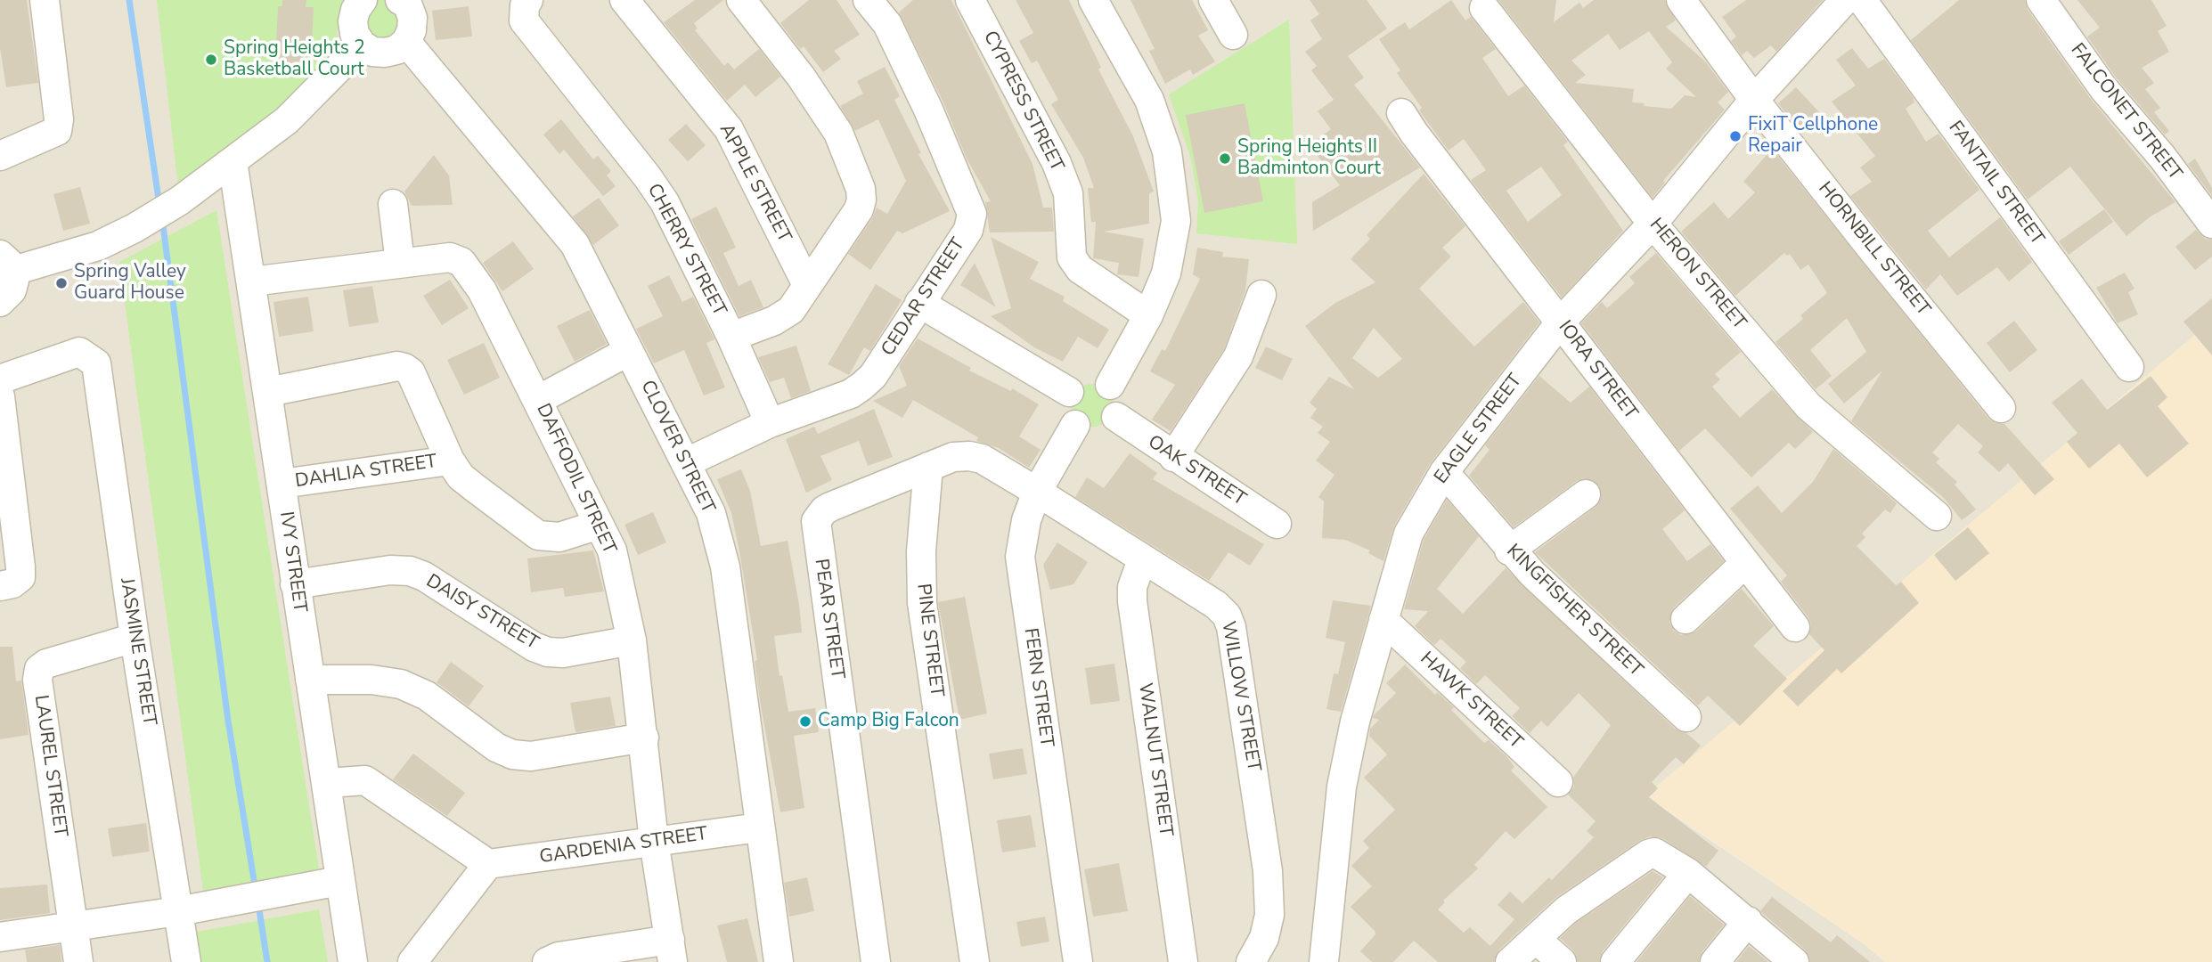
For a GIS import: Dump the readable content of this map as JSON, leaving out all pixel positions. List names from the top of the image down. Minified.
{"streets":{"street":["CYPRESS STREET","FALCONET STREET","APPLE STREET","FANTAIL STREET","HORNBILL STREET","CHERRY STREET","HERON STREET","CEDAR STREET","IORA STREET","EAGLE STREET","CLOVER STREET","OAK STREET","DAHLIA STREET","DAFFODIL STREET","IVY STREET","KINGFISHER STREET","DAISY STREET","PEAR STREET","PINE STREET","JASMINE STREET","FERN STREET","WILLOW STREET","HAWK STREET","WALNUT STREET","LAUREL STREET","GARDENIA STREET"]},"crossings":[["HORNBILL STREET","EAGLE STREET"],["CHERRY STREET","CEDAR STREET"],["HERON STREET","EAGLE STREET"],["CEDAR STREET","CLOVER STREET"],["IORA STREET","EAGLE STREET"],["EAGLE STREET","KINGFISHER STREET"],["EAGLE STREET","HAWK STREET"],["CLOVER STREET","GARDENIA STREET"],["OAK STREET","FERN STREET"],["DAHLIA STREET","DAFFODIL STREET"],["DAHLIA STREET","IVY STREET"],["DAFFODIL STREET","IVY STREET"],["DAFFODIL STREET","DAISY STREET"],["DAFFODIL STREET","GARDENIA STREET"],["IVY STREET","DAISY STREET"],["PEAR STREET","PINE STREET"],["PEAR STREET","FERN STREET"],["PEAR STREET","WILLOW STREET"],["JASMINE STREET","LAUREL STREET"],["FERN STREET","WILLOW STREET"],["WILLOW STREET","WALNUT STREET"]],"places":["Spring Heights 2 Basketball Court","FixiT Cellphone Repair","Spring Heights II Badminton Court","Spring Valley Guard House","Camp Big Falcon"]}
